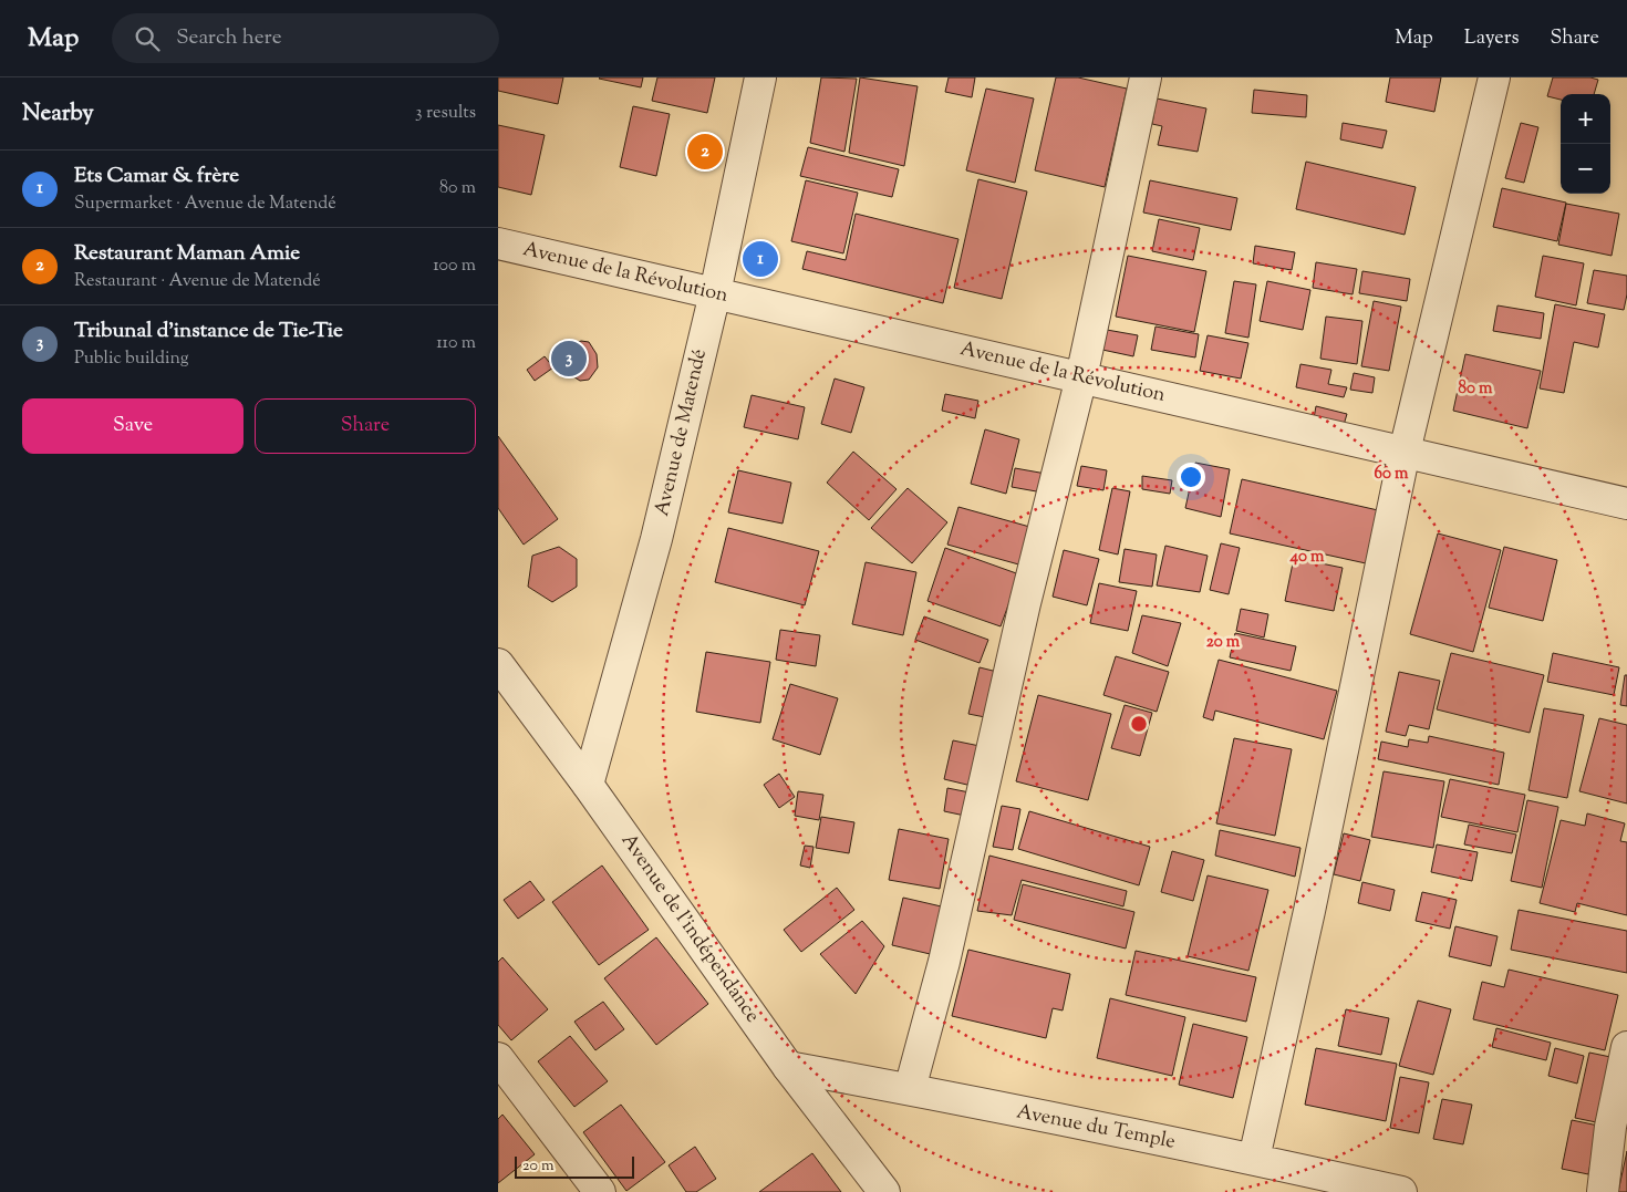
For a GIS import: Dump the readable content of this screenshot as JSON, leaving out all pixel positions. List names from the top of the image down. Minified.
{"streets":{"street":["Avenue de la Révolution","Avenue de Matendé","Avenue de l'indépendance","Avenue du Temple"]},"crossings":[["Avenue de la Révolution","Avenue de Matendé"],["Avenue de Matendé","Avenue de l'indépendance"],["Avenue de l'indépendance","Avenue du Temple"]],"scale_bar":"20 m","page":{"header":"Map","search":"Search here","nav":["Map","Layers","Share"],"heading":["Nearby","3 results"],"map_buttons":["+","−"],"pins":["2","1","3"],"list":[{"mark":"1","name":"Ets Camar & frère","note":"Supermarket · Avenue de Matendé","value":"80 m"},{"mark":"2","name":"Restaurant Maman Amie","note":"Restaurant · Avenue de Matendé","value":"100 m"},{"mark":"3","name":"Tribunal d'instance de Tie-Tie","note":"Public building","value":"110 m"}],"buttons":["Save","Share"],"scale":"20 m"},"rings":["80 m","60 m","40 m","20 m"]}
